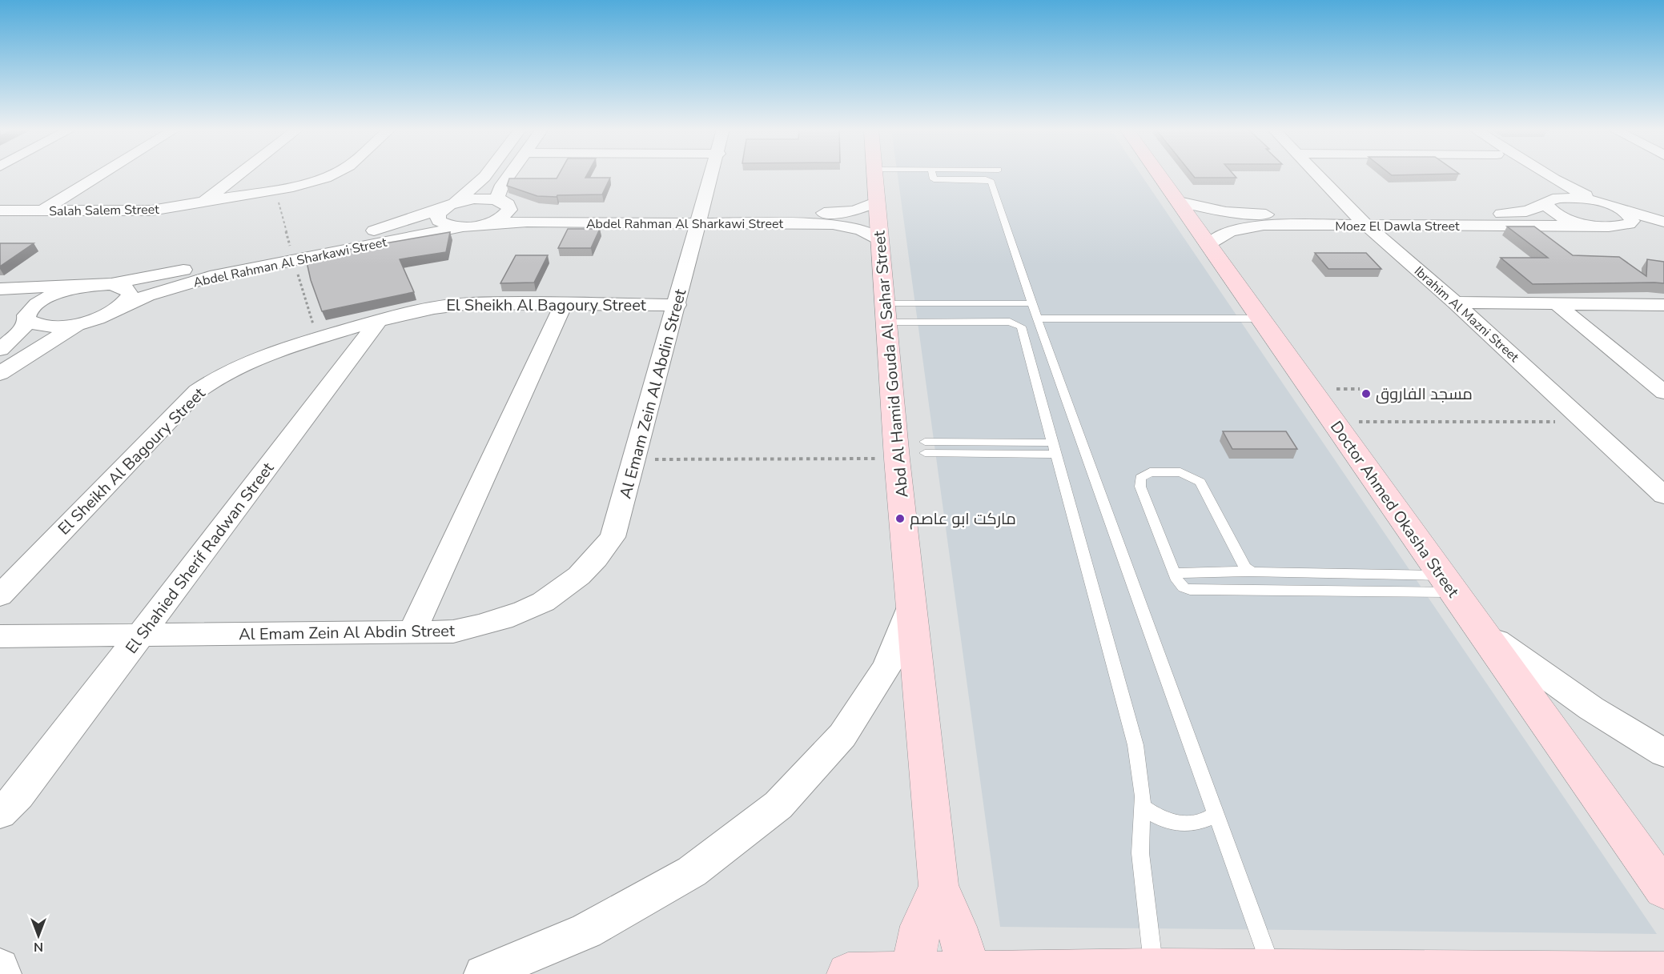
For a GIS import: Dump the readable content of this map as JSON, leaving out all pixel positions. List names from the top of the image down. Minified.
{"streets":{"street":["Salah Salem Street","Abdel Rahman Al Sharkawi Street","Moez El Dawla Street","El Sheikh Al Bagoury Street","Ibrahim Al Mazni Street","Abd Al Hamid Gouda Al Sahar Street","Al Emam Zein Al Abdin Street","Doctor Ahmed Okasha Street","El Shahied Sherif Radwan Street"]},"crossings":[["Abdel Rahman Al Sharkawi Street","Abd Al Hamid Gouda Al Sahar Street"],["Abdel Rahman Al Sharkawi Street","Al Emam Zein Al Abdin Street"],["Moez El Dawla Street","Ibrahim Al Mazni Street"],["Moez El Dawla Street","Doctor Ahmed Okasha Street"],["El Sheikh Al Bagoury Street","Al Emam Zein Al Abdin Street"],["El Sheikh Al Bagoury Street","El Shahied Sherif Radwan Street"],["Al Emam Zein Al Abdin Street","El Shahied Sherif Radwan Street"]],"places":["مسجد الفاروق","ماركت ابو عاصم"],"north":"bottom"}
